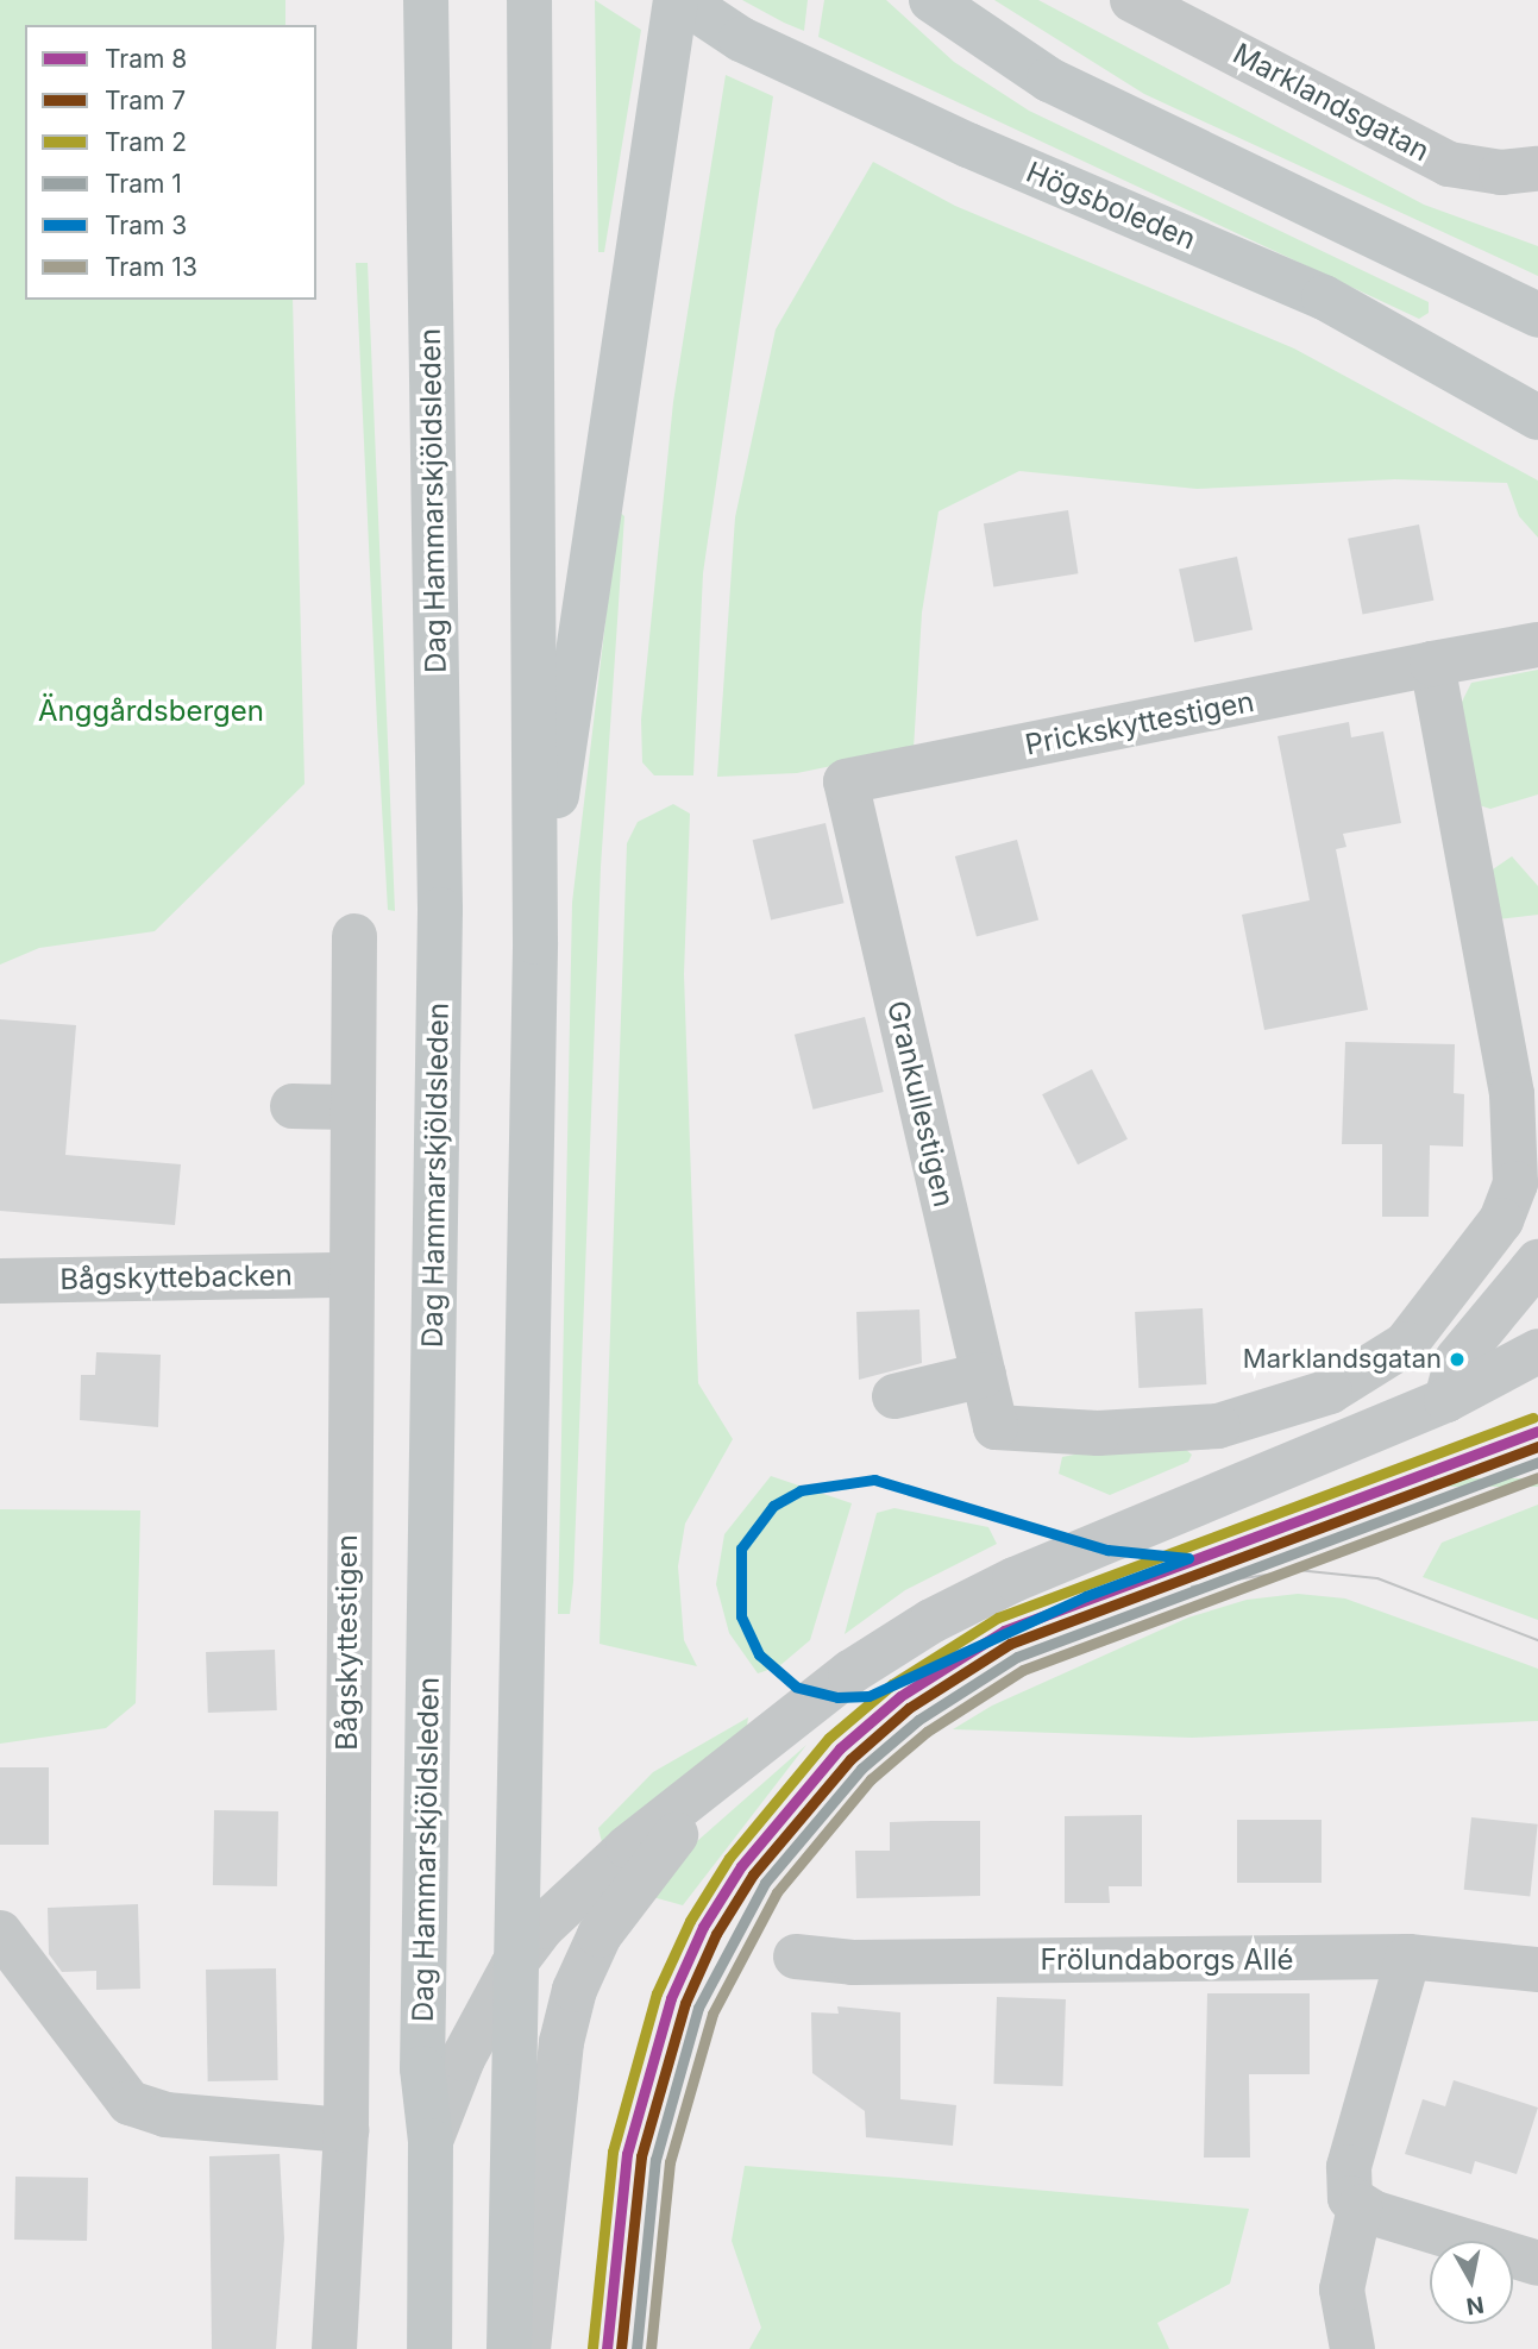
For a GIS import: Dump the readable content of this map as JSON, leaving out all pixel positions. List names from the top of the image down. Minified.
{"streets":{"main road":["Högsboleden","Dag Hammarskjöldsleden"],"street":["Marklandsgatan","Prickskyttestigen","Grankullestigen","Bågskyttebacken","Bågskyttestigen","Frölundaborgs Allé"]},"crossings":[["Prickskyttestigen","Grankullestigen"],["Bågskyttebacken","Bågskyttestigen"]],"parks":["Änggårdsbergen"],"places":["Marklandsgatan"],"lines":["tram line 2","tram line 8","tram line 7","tram line 1","tram line 13","tram line 3"],"legend":["Tram 8","Tram 7","Tram 2","Tram 1","Tram 3","Tram 13"],"north":"bottom"}
